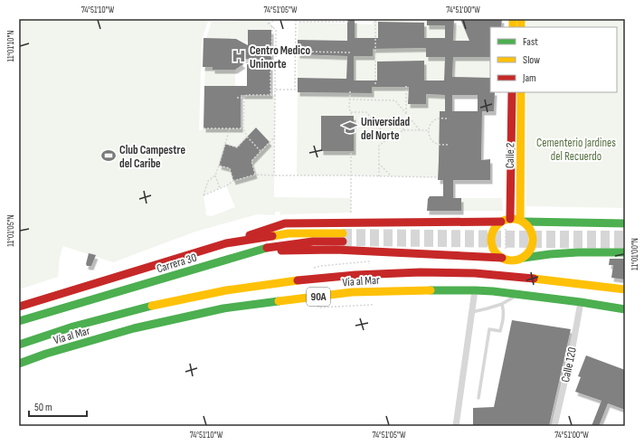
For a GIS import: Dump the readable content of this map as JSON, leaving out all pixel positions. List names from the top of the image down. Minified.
{"streets":{"main road":["Calle 2","Carrera 30","Vía al Mar","90A"],"street":["Calle 120"]},"crossings":[["Vía al Mar","Calle 120"]],"parks":["Cementerio Jardines del Recuerdo"],"places":{"hospital":["Centro Medico Uninorte"],"school or university":["Universidad del Norte"],"sports":["Club Campestre del Caribe"]},"legend":["Fast","Slow","Jam"],"scale_bar":"50 m","coordinates":["74°51'10\"W","74°51'05\"W","74°51'00\"W","11°01'10\"N","11°01'05\"N","11°01'00\"N"]}
